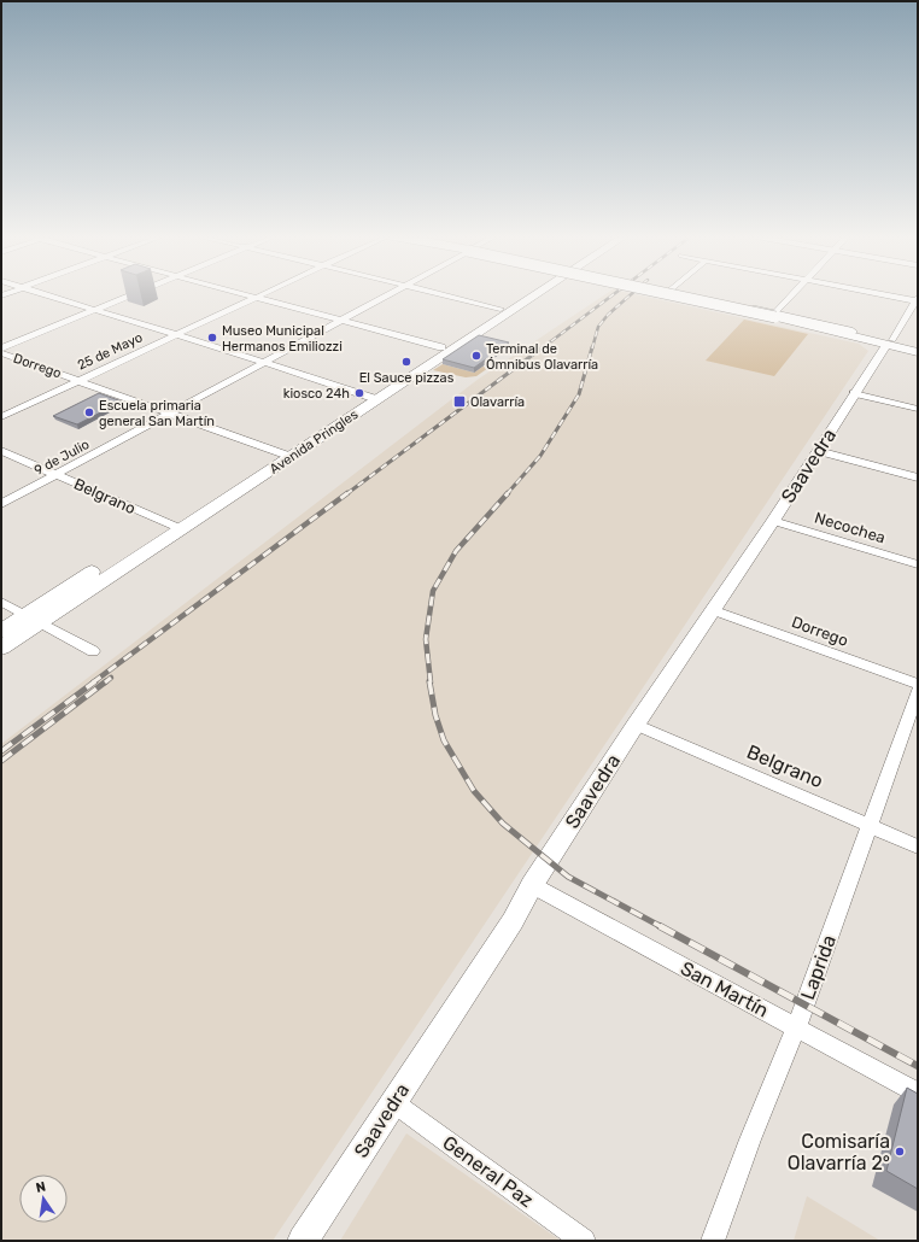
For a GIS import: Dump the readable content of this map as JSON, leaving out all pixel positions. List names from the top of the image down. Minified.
{"streets":{"main road":["Avenida Pringles"],"street":["25 de Mayo","Dorrego","9 de Julio","Saavedra","Belgrano","Necochea","Laprida","San Martín","General Paz"]},"crossings":[["25 de Mayo","Dorrego"],["Dorrego","Avenida Pringles"],["Dorrego","9 de Julio"],["Dorrego","Saavedra"],["Avenida Pringles","Belgrano"],["9 de Julio","Belgrano"],["Saavedra","Belgrano"],["Saavedra","Necochea"],["Saavedra","San Martín"],["Saavedra","General Paz"],["Belgrano","Laprida"],["Laprida","San Martín"]],"places":{"other":["Museo Municipal Hermanos Emiliozzi","Terminal de Ómnibus Olavarría","El Sauce pizzas","kiosco 24h","Escuela primaria general San Martín","Comisaría Olavarría 2°"],"transit":["Olavarría"]},"north":"top"}
